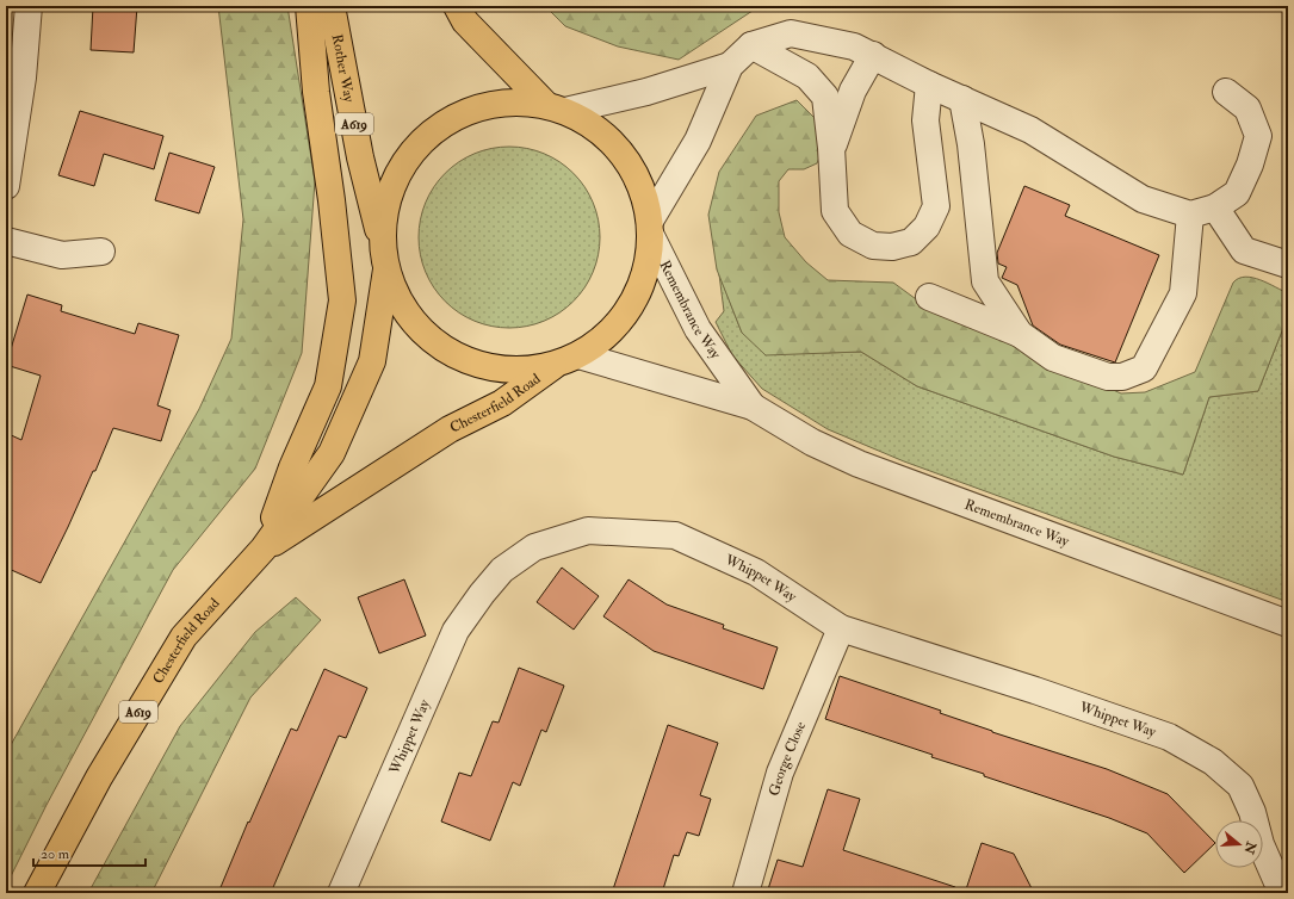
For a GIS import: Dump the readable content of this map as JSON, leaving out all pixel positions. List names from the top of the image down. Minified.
{"streets":{"highway":["Rother Way","A619","Chesterfield Road"],"street":["Remembrance Way","Whippet Way","George Close"]},"crossings":[["Remembrance Way","Chesterfield Road"],["Whippet Way","George Close"]],"scale_bar":"20 m","north":"right"}
